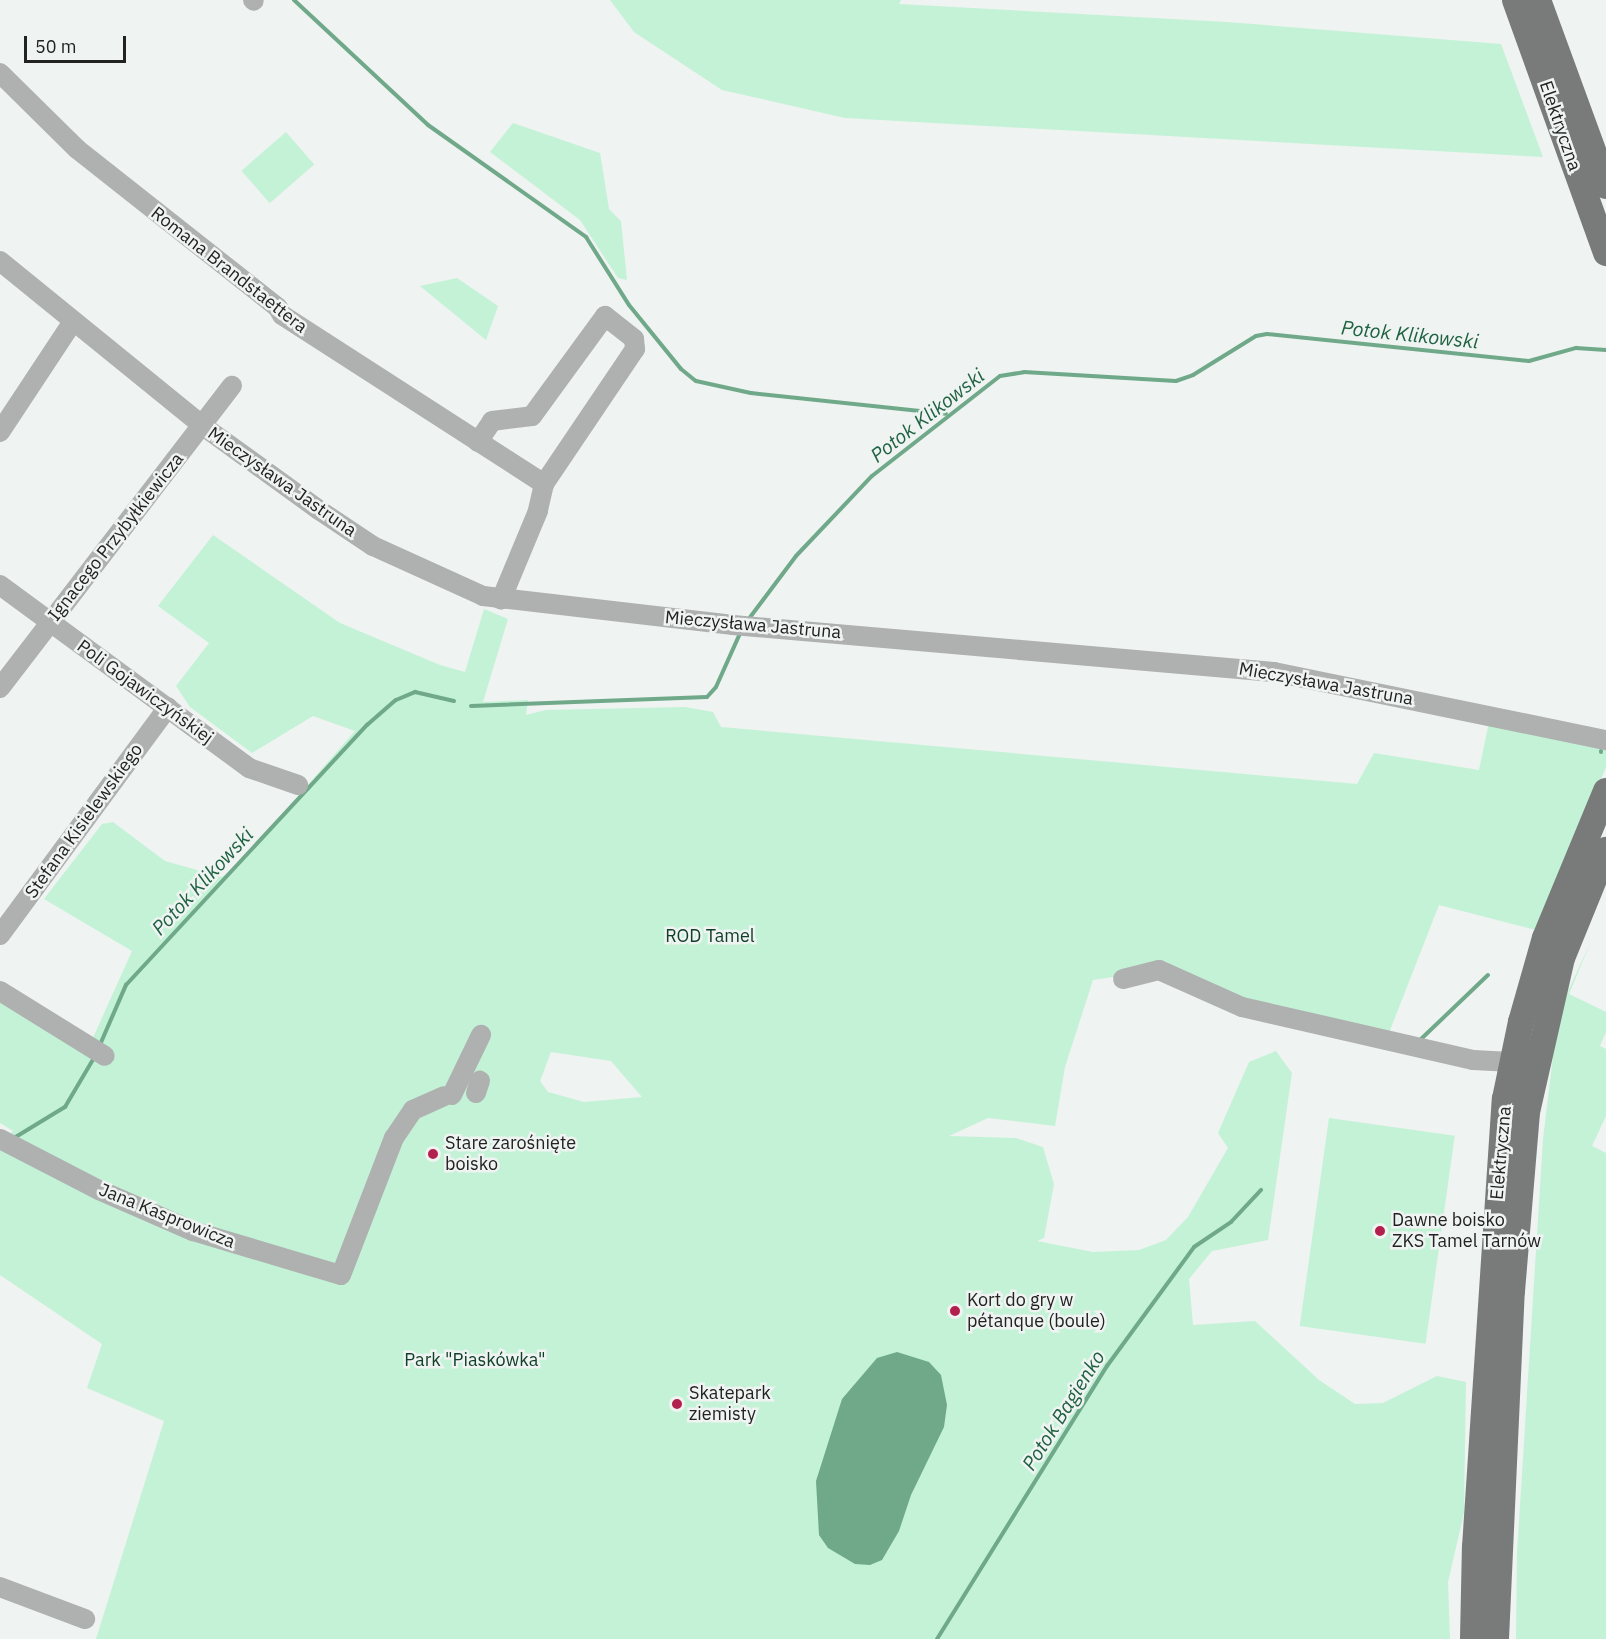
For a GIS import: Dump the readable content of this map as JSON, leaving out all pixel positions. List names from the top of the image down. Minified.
{"streets":{"main road":["Elektryczna"],"street":["Romana Brandstaettera","Mieczysława Jastruna","Ignacego Przybyłkiewicza","Poli Gojawiczyńskiej","Stefana Kisielewskiego","Jana Kasprowicza"]},"crossings":[["Mieczysława Jastruna","Ignacego Przybyłkiewicza"],["Ignacego Przybyłkiewicza","Poli Gojawiczyńskiej"],["Poli Gojawiczyńskiej","Stefana Kisielewskiego"]],"water":["Potok Klikowski","Potok Bagienko"],"parks":["ROD Tamel","Park \"Piaskówka\""],"places":["Stare zarośnięte boisko","Dawne boisko ZKS Tamel Tarnów","Kort do gry w pétanque (boule)","Skatepark ziemisty"],"scale_bar":"50 m"}
